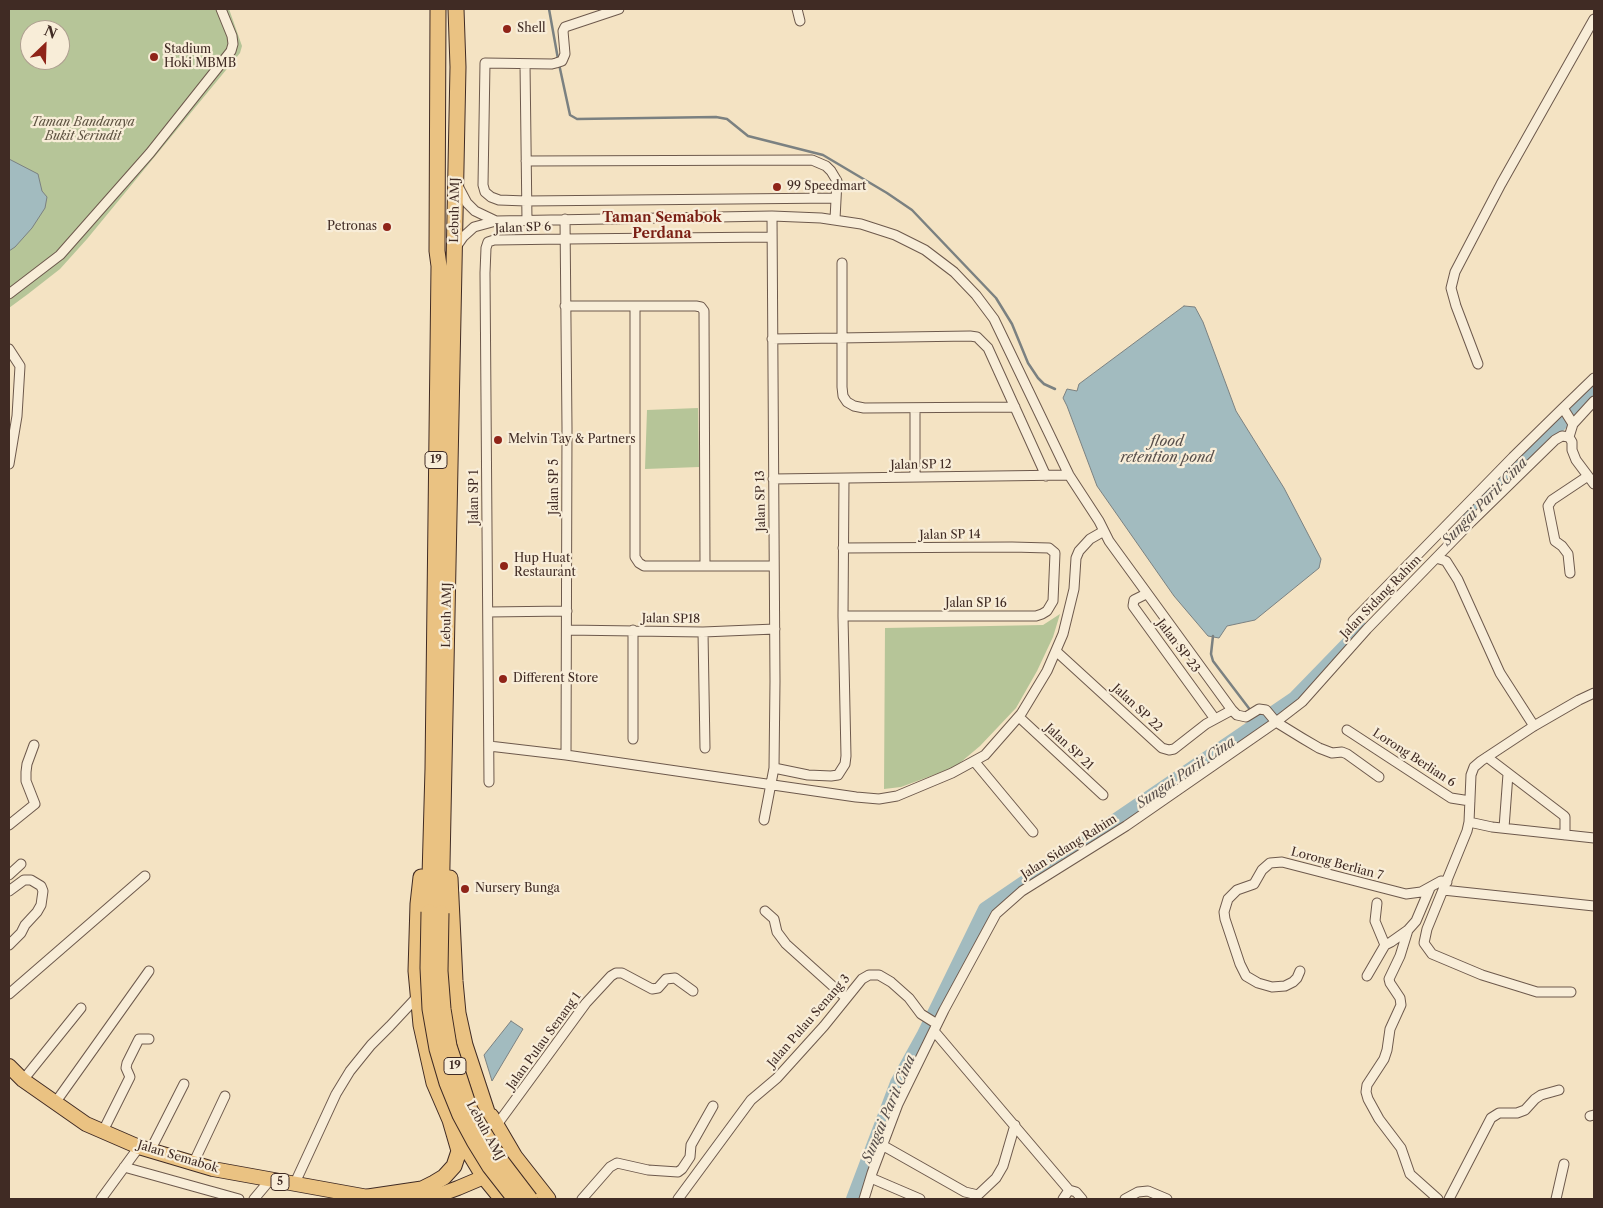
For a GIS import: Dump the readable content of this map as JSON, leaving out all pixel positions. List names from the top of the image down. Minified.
{"streets":{"highway":["Lebuh AMJ","19"],"main road":["Jalan Semabok","5"],"street":["Jalan SP 6","Jalan SP 12","Jalan SP 5","Jalan SP 1","Jalan SP 13","Jalan SP 14","Jalan Sidang Rahim","Jalan SP 16","Jalan SP18","Jalan SP 23","Jalan SP 22","Jalan SP 21","Lorong Berlian 6","Lorong Berlian 7","Jalan Pulau Senang 3","Jalan Pulau Senang 1"]},"crossings":[["Jalan SP 6","Jalan SP 5"],["Jalan SP 6","Jalan SP 1"],["Jalan SP 6","Jalan SP 13"],["Jalan SP 12","Jalan SP 13"],["Jalan SP 5","Jalan SP18"],["Jalan SP 13","Jalan SP18"],["Jalan SP 14","Jalan SP 16"],["Jalan Sidang Rahim","Jalan Pulau Senang 3"],["Jalan SP 23","Jalan SP 22"]],"districts":["Taman Semabok Perdana"],"water":["flood retention pond","Sungai Parit Cina"],"parks":["Taman Bandaraya Bukit Serindit"],"places":["Shell","Stadium Hoki MBMB","99 Speedmart","Petronas","Melvin Tay & Partners","Hup Huat Restaurant","Different Store","Nursery Bunga"],"north":"top right"}
